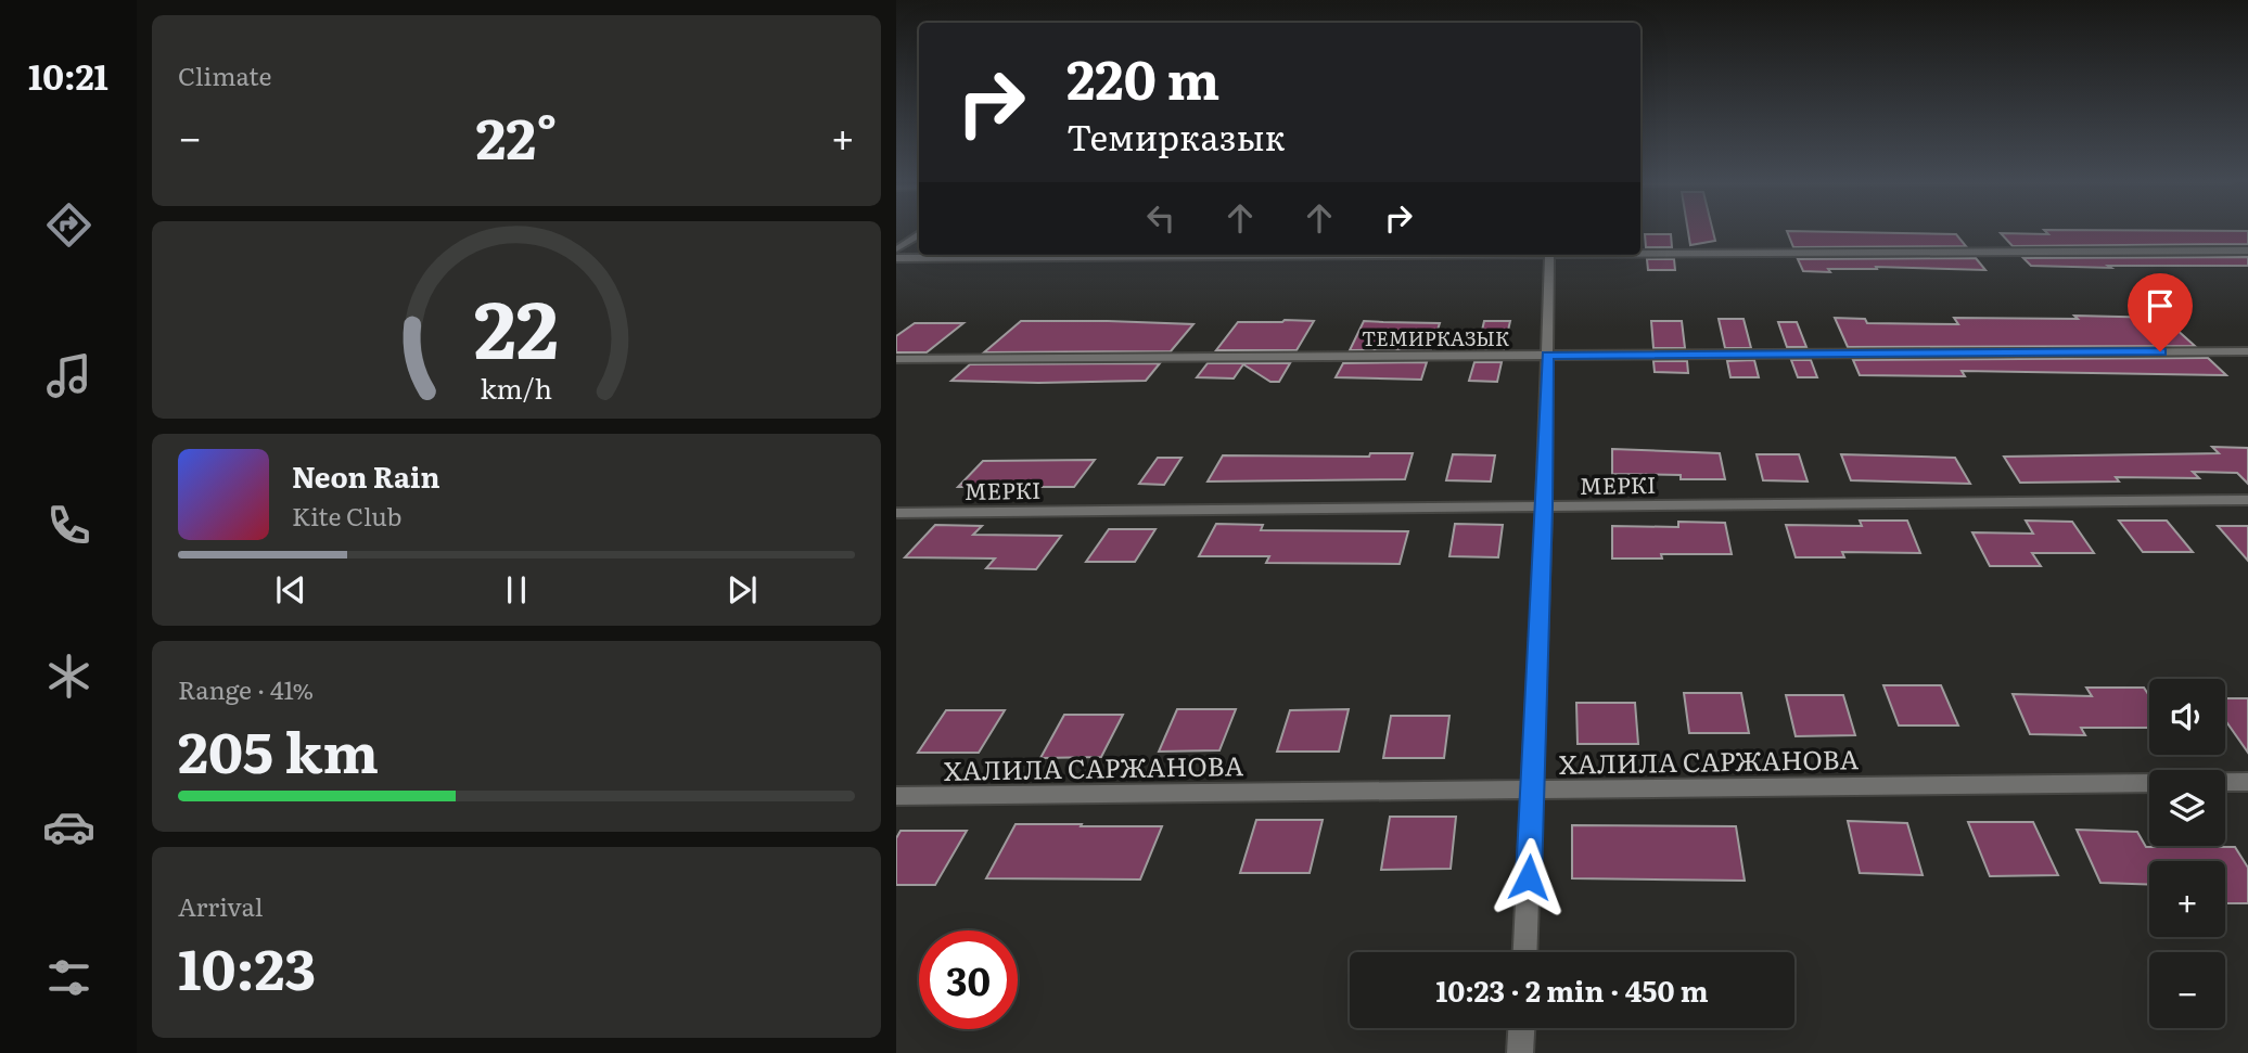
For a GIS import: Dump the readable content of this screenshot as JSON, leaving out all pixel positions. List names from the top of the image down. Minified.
{"streets":{"street":["ТЕМИРКАЗЫК","МЕРКІ","ХАЛИЛА САРЖАНОВА"]},"page":{"tabs":"10:21","tile":["Climate",["Range · 41%","205 km"],["Arrival","10:23"]],"turn":["220 m","Темирказык"],"heat":["−","22°","+"],"song":["Neon Rain","Kite Club"],"map_buttons":["+","−"],"limit":"30","trip":"10:23 · 2 min · 450 m","gauge":["22","km/h"]}}
